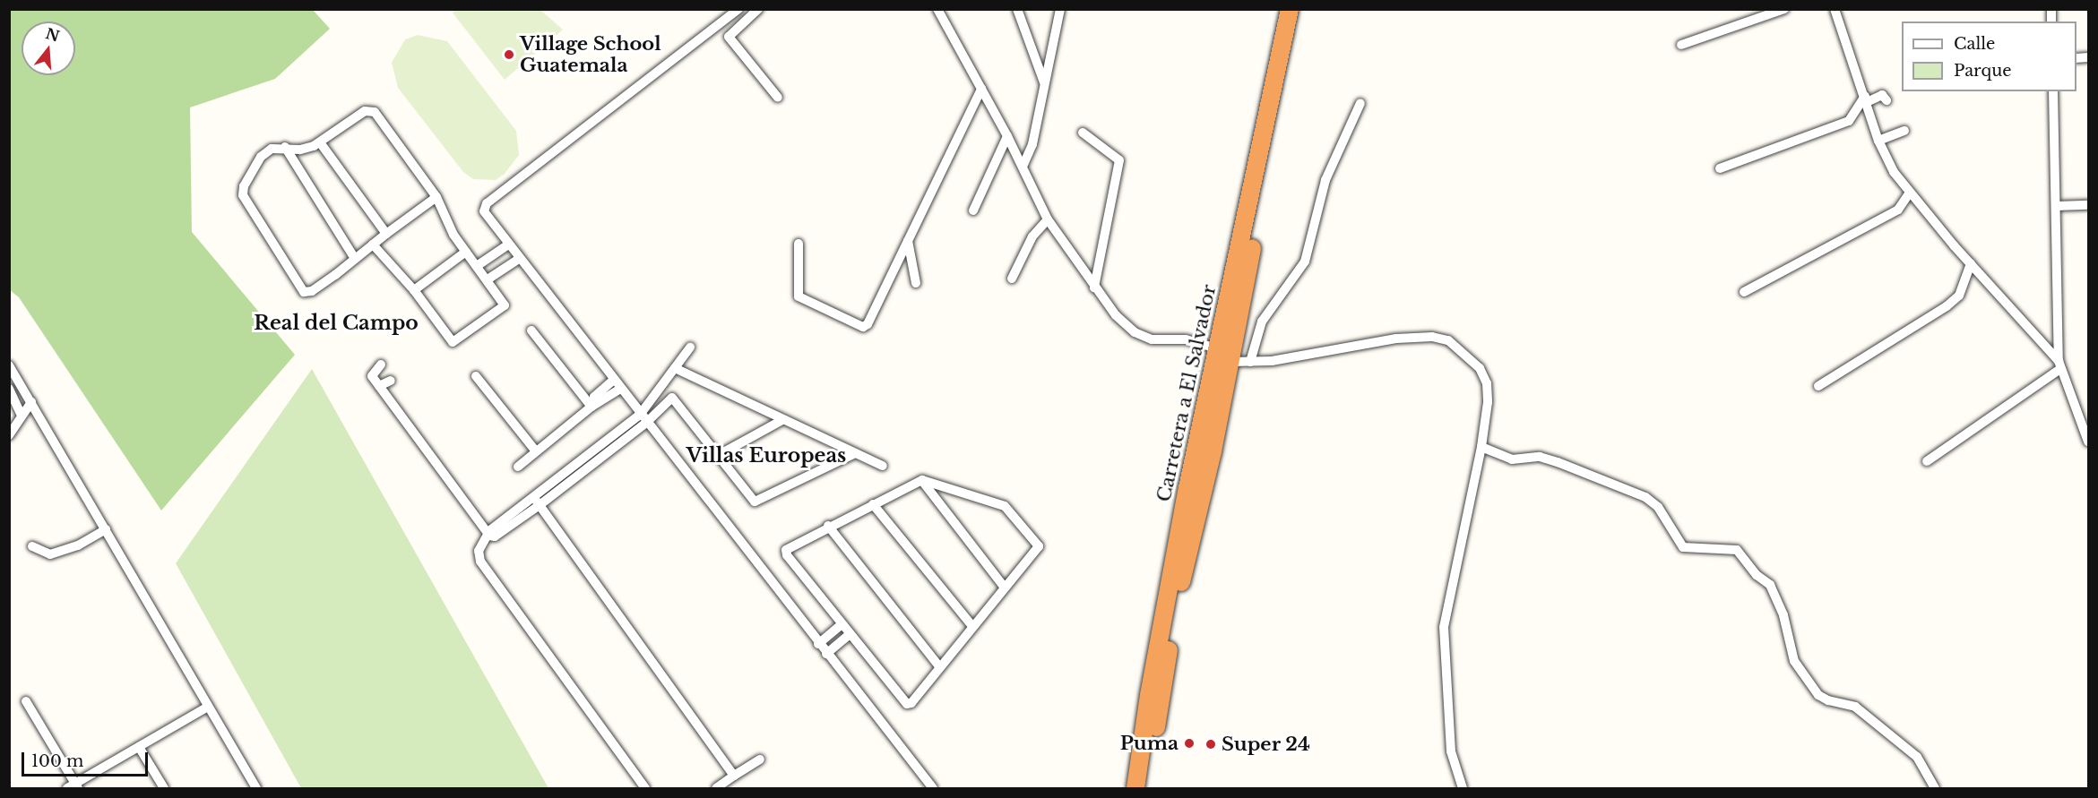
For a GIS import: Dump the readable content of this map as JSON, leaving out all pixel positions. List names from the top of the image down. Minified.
{"streets":{"highway":["Carretera a El Salvador"]},"districts":["Real del Campo","Villas Europeas"],"places":["Village School Guatemala","Puma","Super 24"],"legend":["Calle","Parque"],"scale_bar":"100 m","north":"top"}
